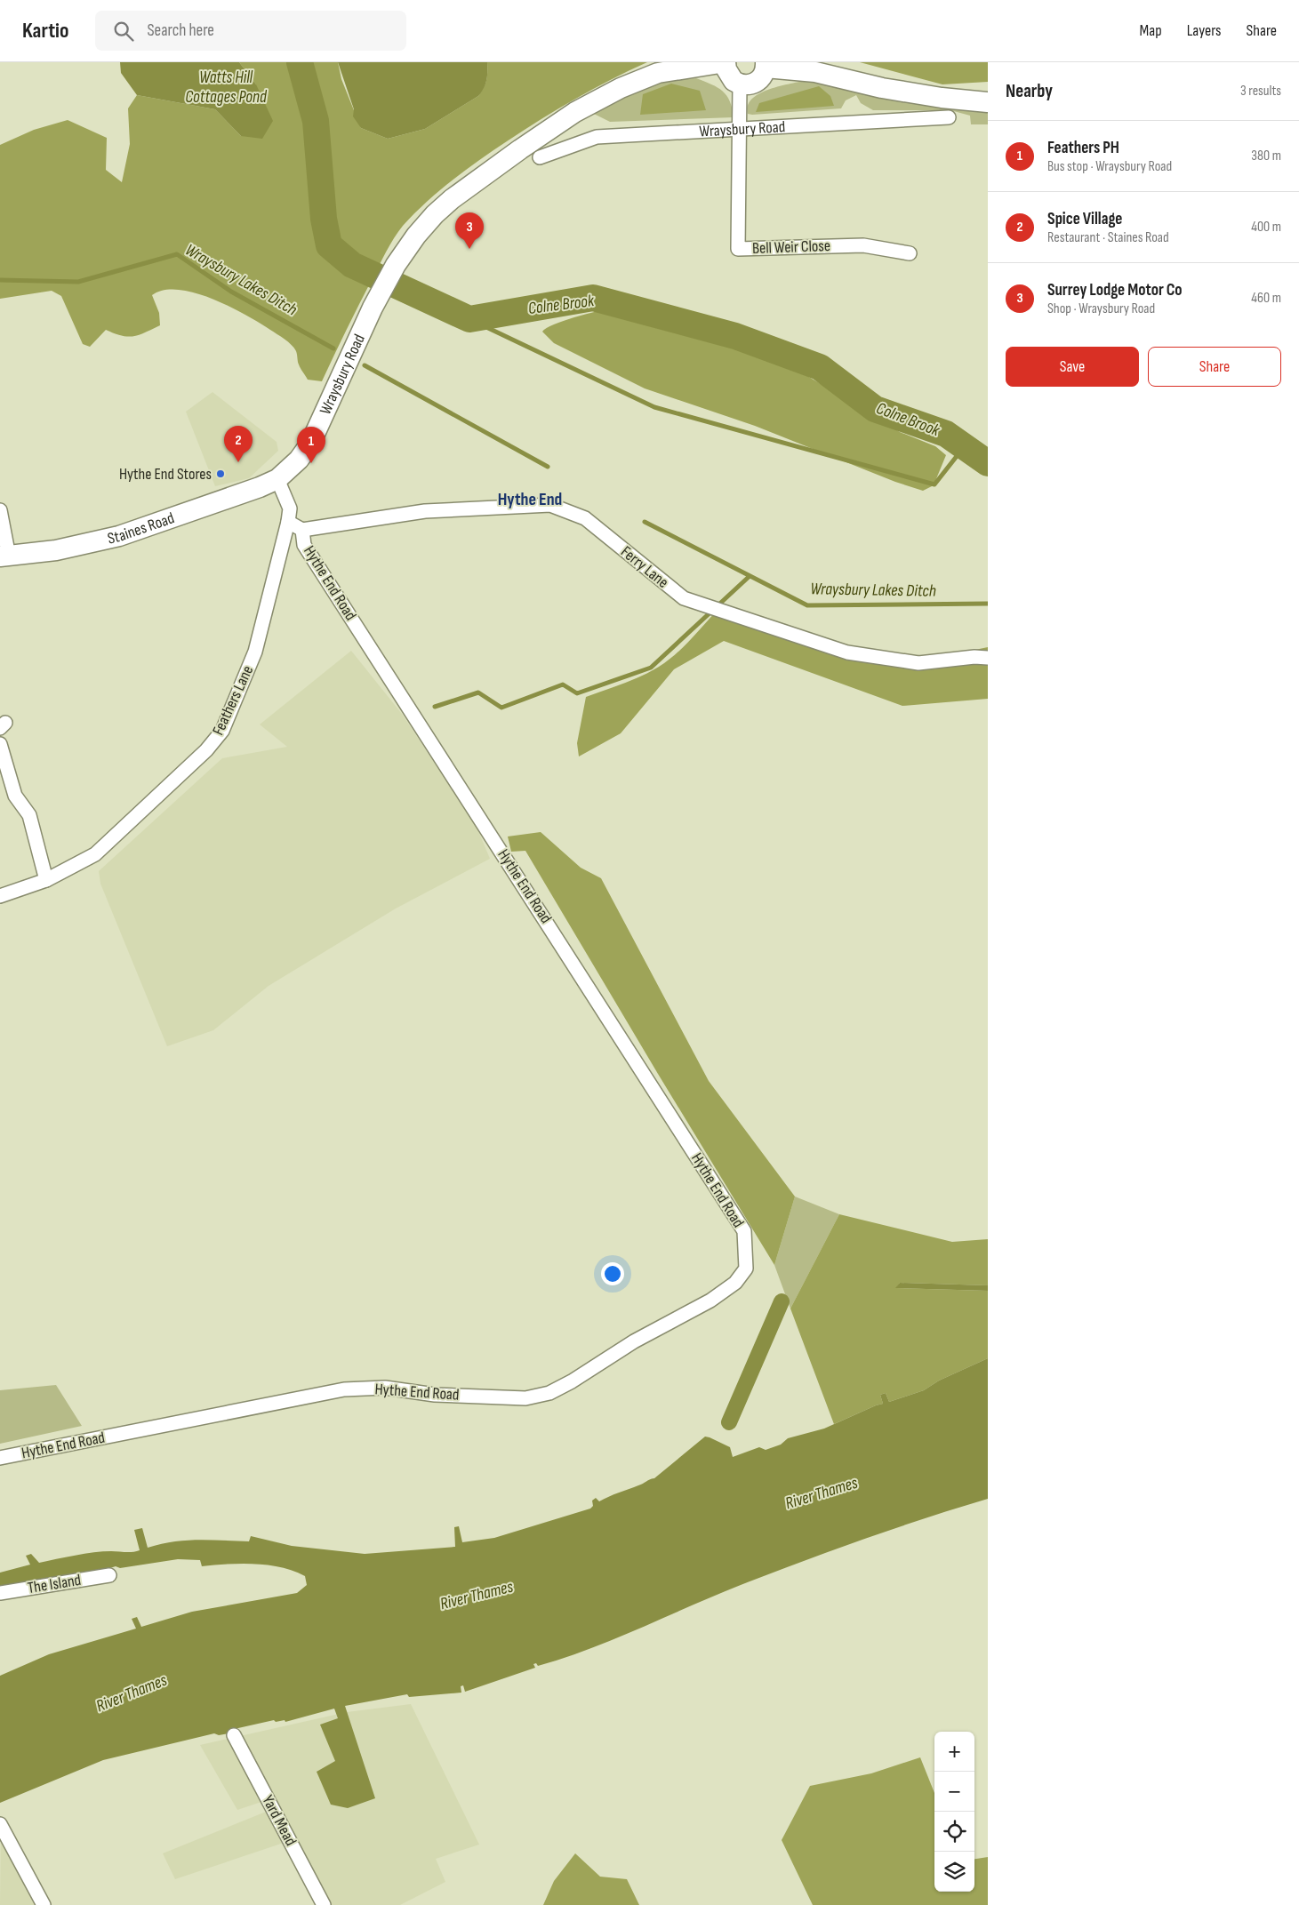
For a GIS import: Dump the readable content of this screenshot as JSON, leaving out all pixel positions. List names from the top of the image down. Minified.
{"streets":{"main road":["Wraysbury Road","Staines Road"],"street":["Bell Weir Close","Ferry Lane","Hythe End Road","Feathers Lane","The Island","Yard Mead"]},"crossings":[["Wraysbury Road","Bell Weir Close"],["Wraysbury Road","Staines Road"],["Wraysbury Road","Feathers Lane"],["Staines Road","Feathers Lane"],["Ferry Lane","Hythe End Road"],["Hythe End Road","Feathers Lane"]],"districts":["Hythe End"],"water":["Watts Hill Cottages Pond","Wraysbury Lakes Ditch","Colne Brook","River Thames"],"places":["Hythe End Stores"],"page":{"header":"Kartio","search":"Search here","nav":["Map","Layers","Share"],"heading":["Nearby","3 results"],"list":[{"mark":"1","name":"Feathers PH","note":"Bus stop · Wraysbury Road","value":"380 m"},{"mark":"2","name":"Spice Village","note":"Restaurant · Staines Road","value":"400 m"},{"mark":"3","name":"Surrey Lodge Motor Co","note":"Shop · Wraysbury Road","value":"460 m"}],"pins":["3","2","1"],"buttons":["Save","Share"],"map_buttons":["+","−"]}}
